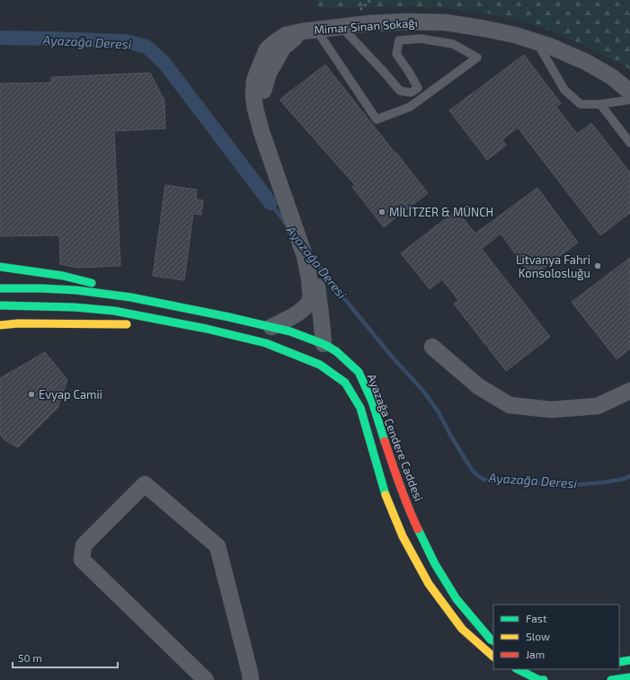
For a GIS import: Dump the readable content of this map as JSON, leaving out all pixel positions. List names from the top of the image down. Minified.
{"streets":{"main road":["Ayazağa Cendere Caddesi"],"street":["Mimar Sinan Sokağı"]},"water":["Ayazağa Deresi"],"places":["MİLİTZER & MÜNCH","Litvanya Fahri Konsolosluğu","Evyap Camii"],"legend":["Fast","Slow","Jam"],"scale_bar":"50 m"}
